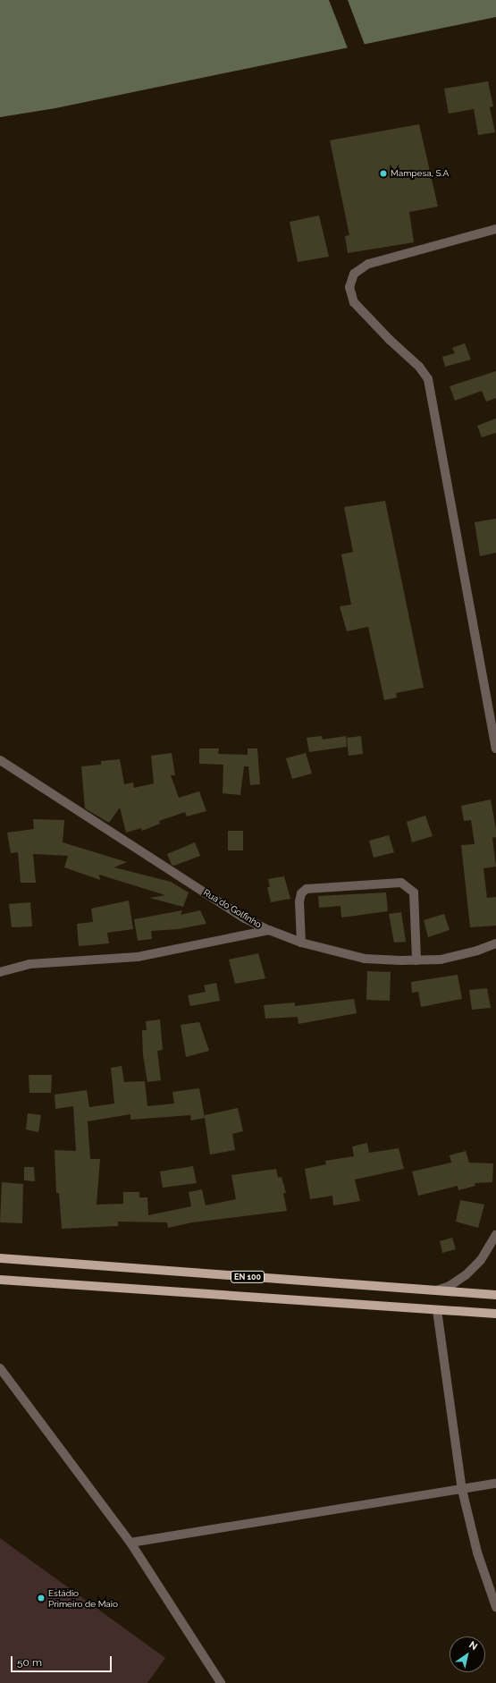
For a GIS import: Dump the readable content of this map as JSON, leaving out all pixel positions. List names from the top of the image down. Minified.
{"streets":{"main road":["EN 100"],"street":["Rua do Golfinho"]},"places":["Mampesa, S.A","Estádio Primeiro de Maio"],"scale_bar":"50 m","north":"top right"}
